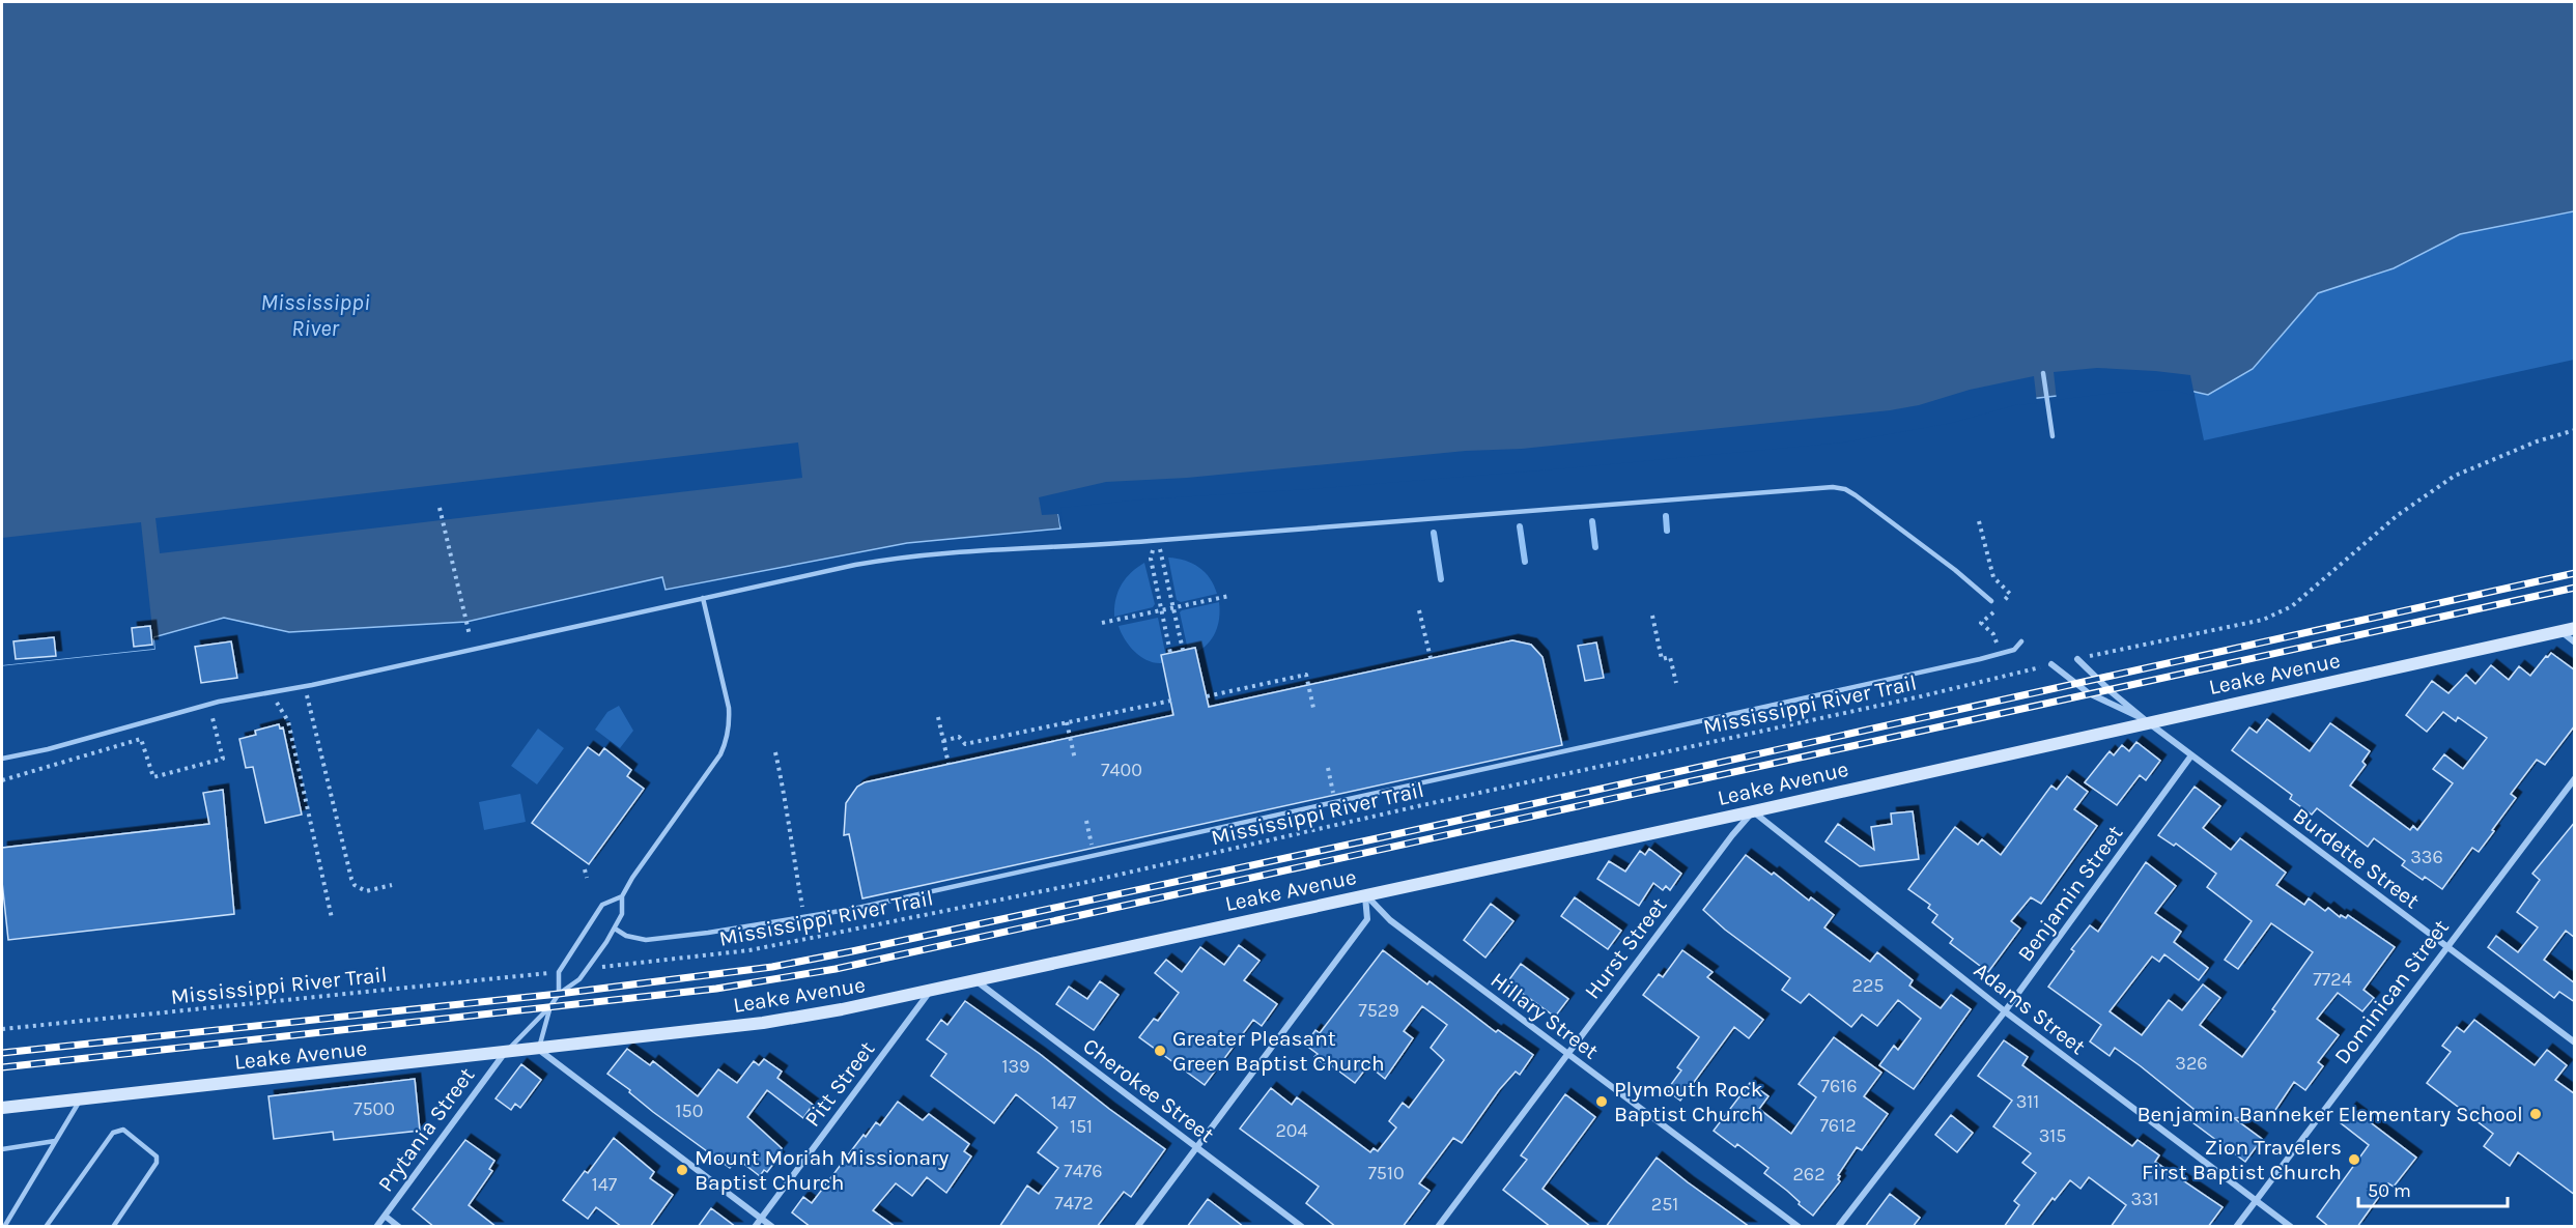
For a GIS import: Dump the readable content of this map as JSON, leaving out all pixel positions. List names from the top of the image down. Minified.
{"streets":{"street":["Leake Avenue","Burdette Street","Benjamin Street","Hurst Street","Dominican Street","Adams Street","Hillary Street","Pitt Street","Cherokee Street","Prytania Street"],"path":["Mississippi River Trail"]},"crossings":[["Leake Avenue","Burdette Street"],["Leake Avenue","Hurst Street"],["Leake Avenue","Adams Street"],["Leake Avenue","Hillary Street"],["Leake Avenue","Pitt Street"],["Leake Avenue","Cherokee Street"],["Leake Avenue","Prytania Street"],["Burdette Street","Benjamin Street"],["Burdette Street","Dominican Street"],["Benjamin Street","Adams Street"],["Hurst Street","Adams Street"],["Hurst Street","Hillary Street"],["Dominican Street","Adams Street"]],"water":["Mississippi River"],"places":["Greater Pleasant Green Baptist Church","Plymouth Rock Baptist Church","Benjamin Banneker Elementary School","Zion Travelers First Baptist Church","Mount Moriah Missionary Baptist Church"],"house_numbers":["7400","336","7724","225","7529","326","139","7616","311","147","7500","150","7612","151","204","315","7476","7510","262","147","331","7472","251"],"scale_bar":"50 m"}
